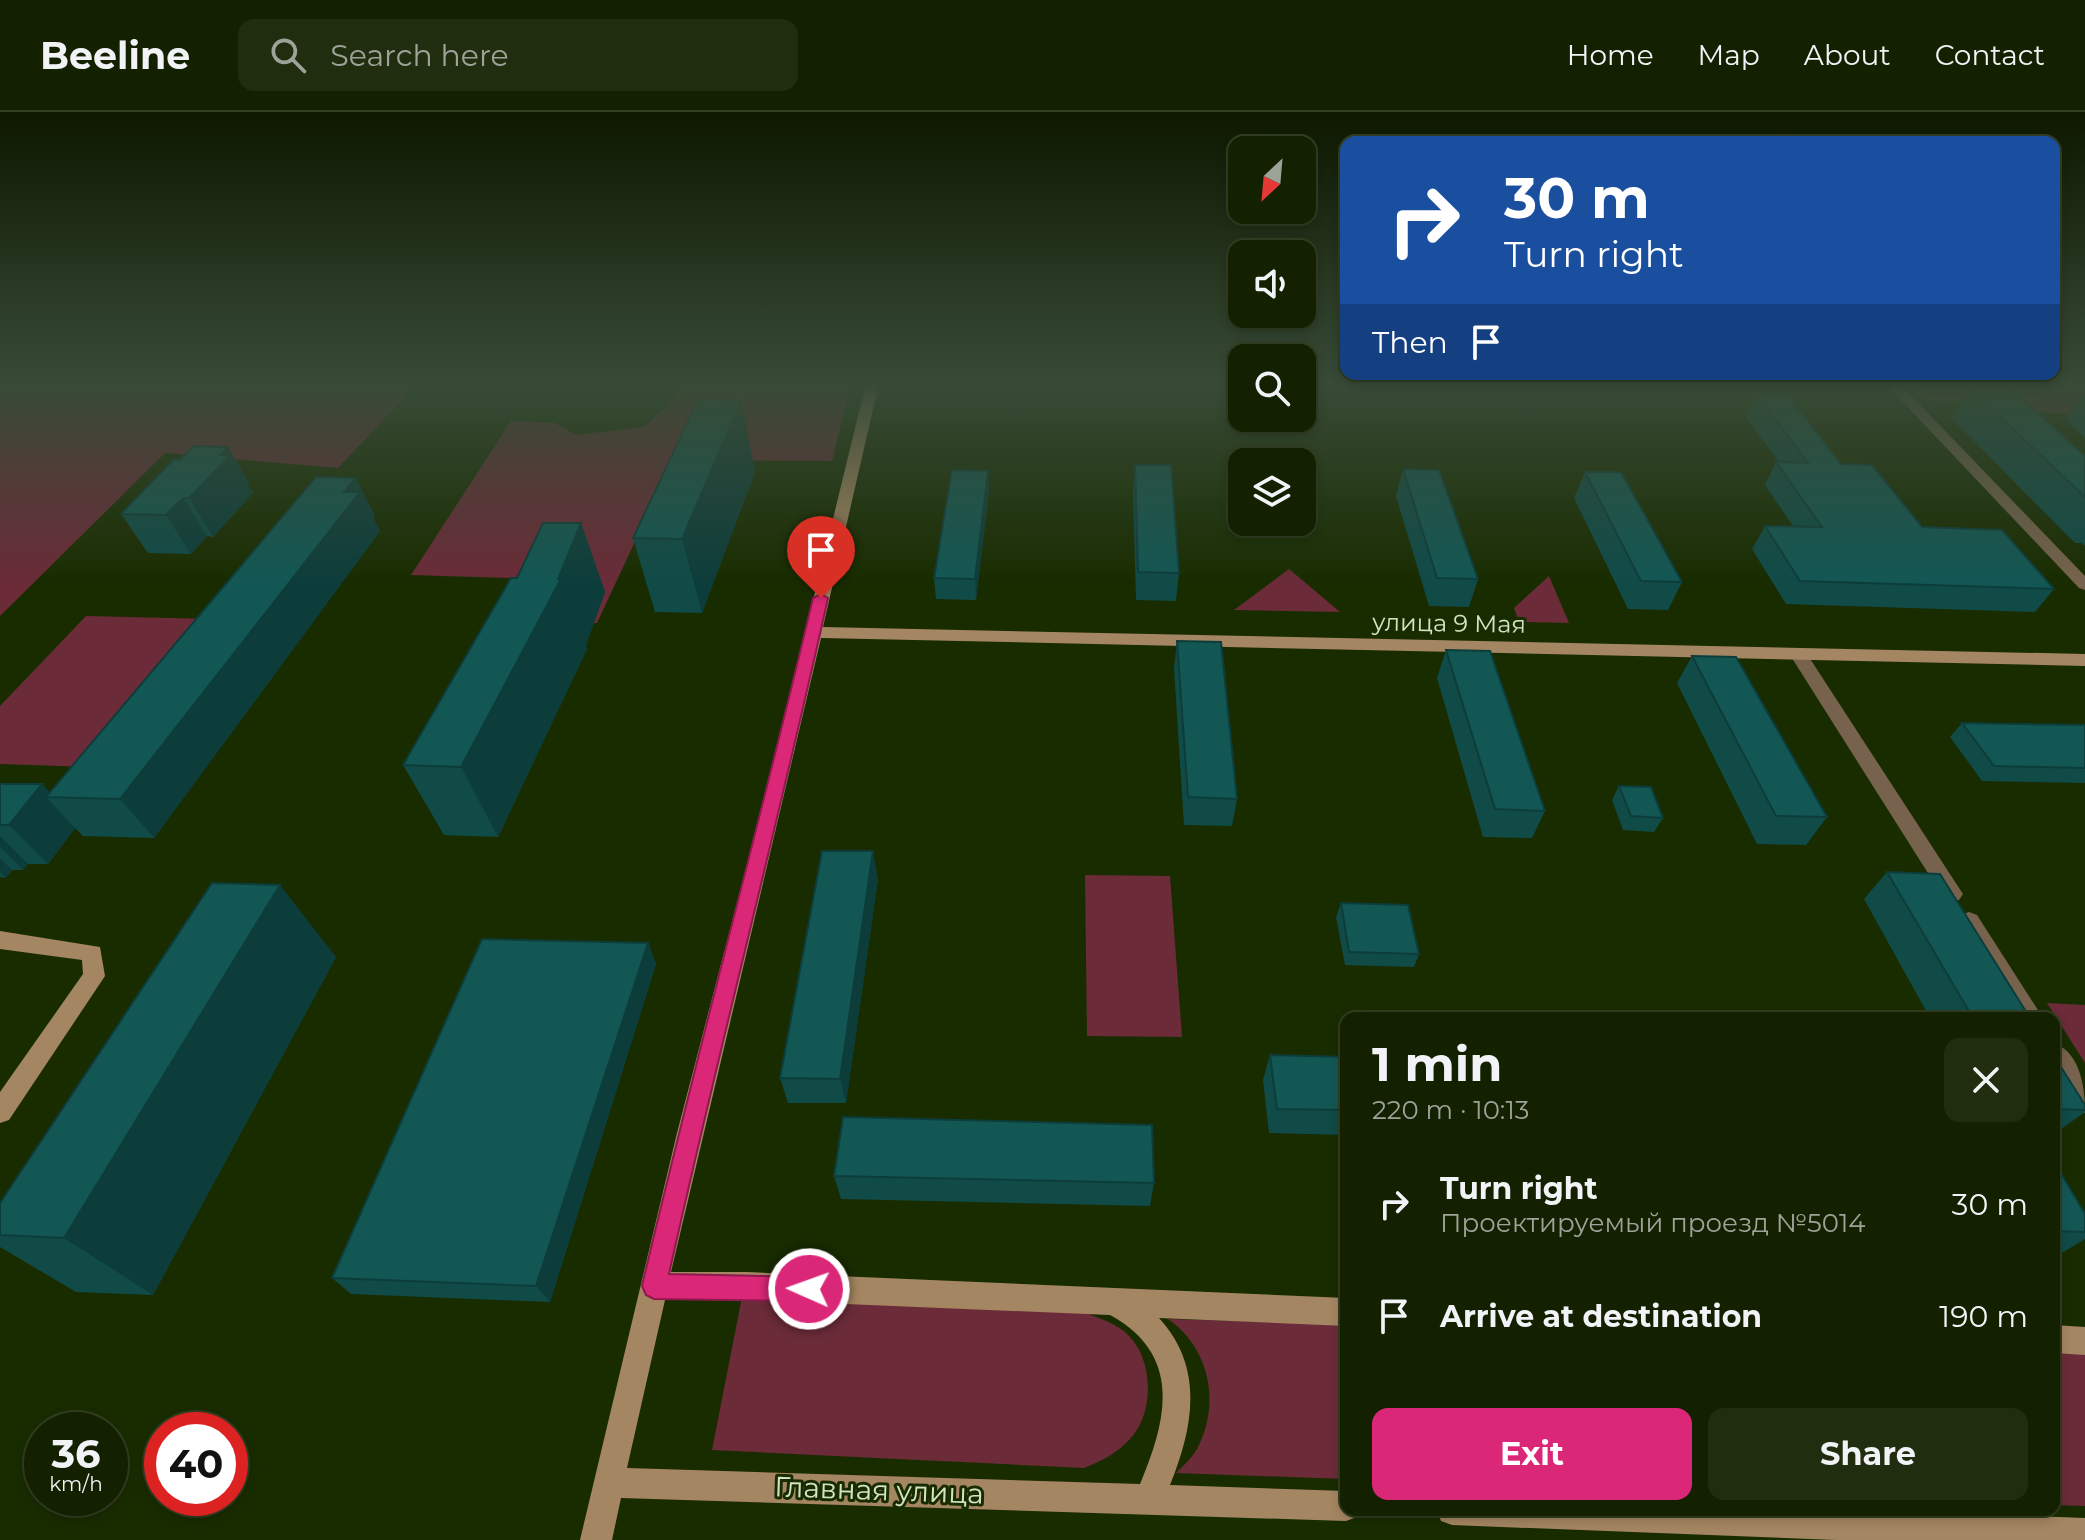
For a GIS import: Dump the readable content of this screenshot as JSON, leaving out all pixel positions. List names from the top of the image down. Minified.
{"streets":{"street":["улица 9 Мая","Главная улица"]},"north":"bottom left","page":{"header":"Beeline","search":"Search here","nav":["Home","Map","About","Contact"],"turn":["30 m","Turn right"],"then":"Then","heading":["1 min","220 m · 10:13"],"list":[{"name":"Turn right","note":"Проектируемый проезд №5014","value":"30 m"},{"name":"Arrive at destination","value":"190 m"}],"buttons":["Exit","Share"],"speed":"36 km/h","limit":"40"}}
